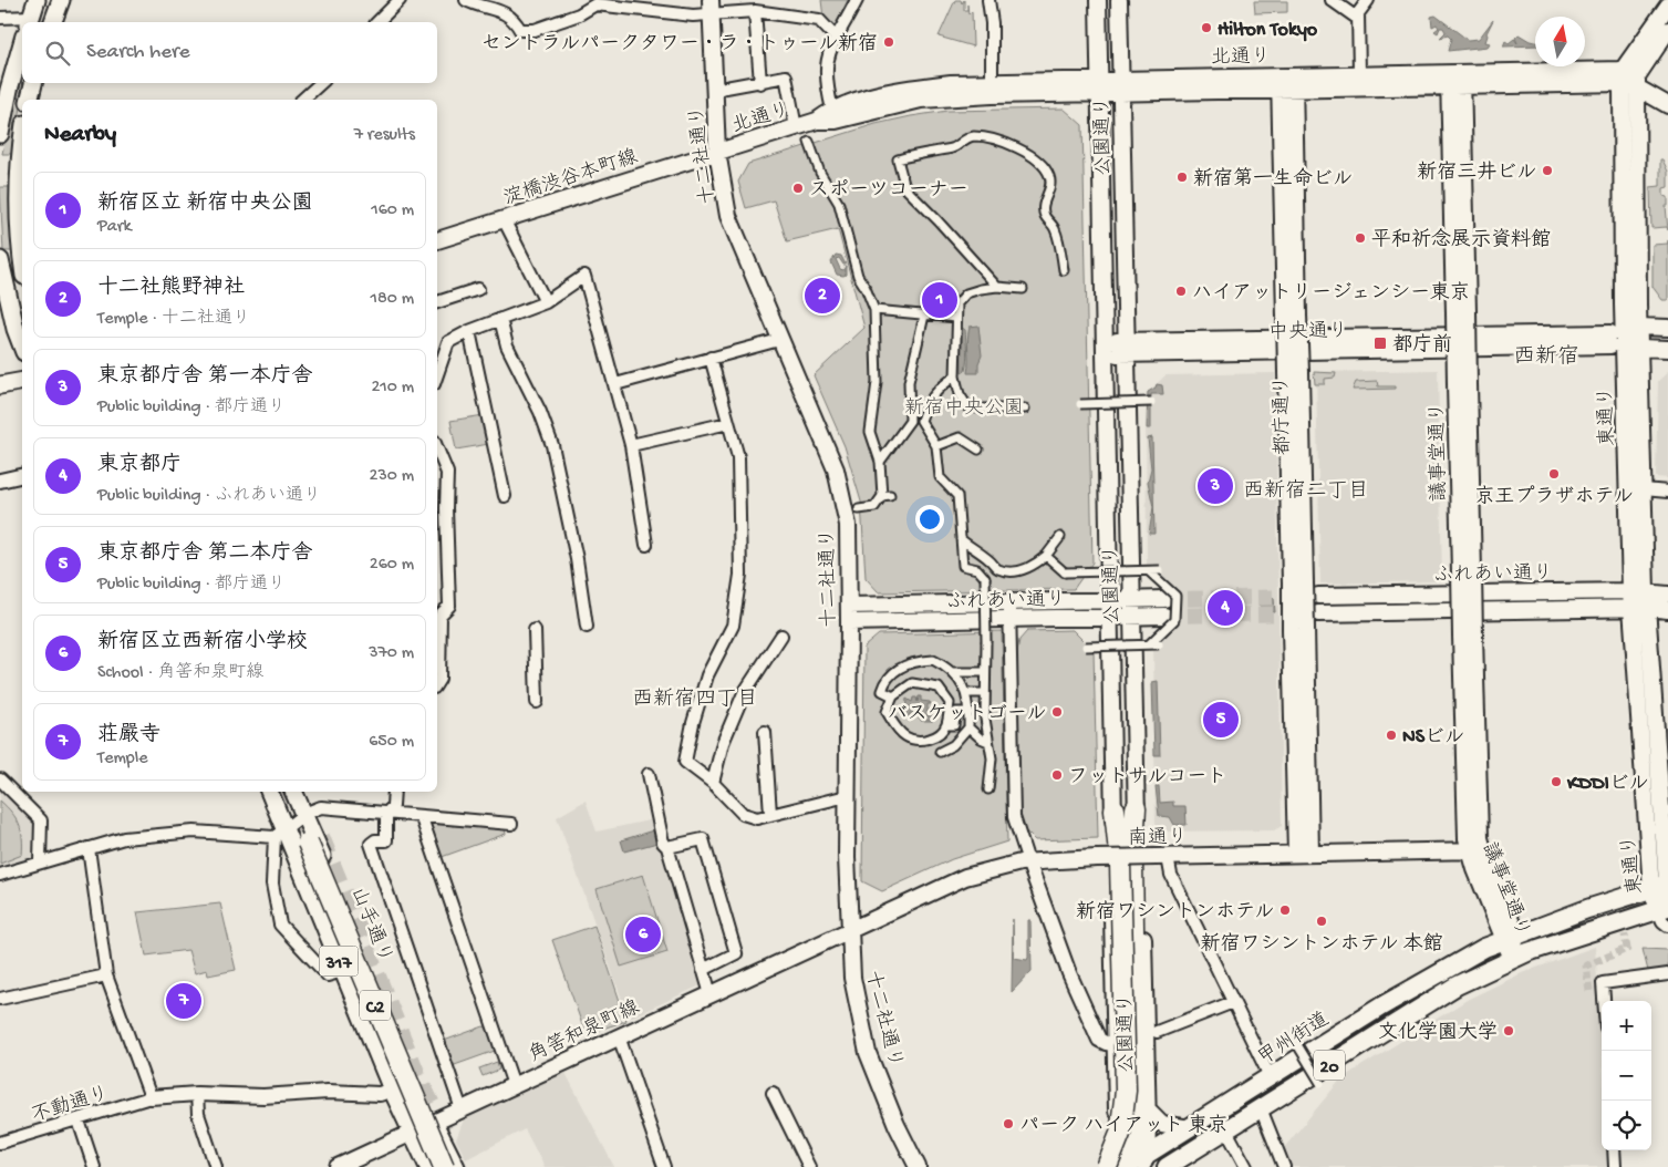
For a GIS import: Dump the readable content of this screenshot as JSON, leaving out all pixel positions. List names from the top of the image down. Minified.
{"streets":{"highway":["C2","甲州街道","20"],"main road":["北通り","公園通り","十二社通り","淀橋渋谷本町線","中央通り","都庁通り","東通り","議事堂通り","ふれあい通り","南通り","山手通り","317","角筈和泉町線"],"street":["不動通り"]},"crossings":[["北通り","公園通り"],["北通り","十二社通り"],["北通り","淀橋渋谷本町線"],["北通り","都庁通り"],["北通り","東通り"],["北通り","議事堂通り"],["公園通り","中央通り"],["公園通り","ふれあい通り"],["公園通り","甲州街道"],["十二社通り","淀橋渋谷本町線"],["十二社通り","ふれあい通り"],["十二社通り","南通り"],["十二社通り","角筈和泉町線"],["中央通り","東通り"],["都庁通り","南通り"],["東通り","ふれあい通り"],["東通り","20"],["議事堂通り","南通り"],["議事堂通り","甲州街道"],["議事堂通り","20"],["南通り","角筈和泉町線"],["山手通り","角筈和泉町線"],["317","角筈和泉町線"],["甲州街道","20"]],"districts":["西新宿","西新宿二丁目","西新宿四丁目"],"parks":["新宿中央公園"],"places":{"other":["Hilton Tokyo","セントラルパークタワー・ラ・トゥール新宿","新宿三井ビル","新宿第一生命ビル","スポーツコーナー","平和祈念展示資料館","ハイアットリージェンシー東京","京王プラザホテル","バスケットゴール","NSビル","フットサルコート","KDDIビル","新宿ワシントンホテル","新宿ワシントンホテル 本館","文化学園大学","パーク ハイアット 東京"],"transit":["都庁前"]},"north":"top","page":{"search":"Search here","heading":["Nearby","7 results"],"list":[{"mark":"1","name":"新宿区立 新宿中央公園","note":"Park","value":"160 m"},{"mark":"2","name":"十二社熊野神社","note":"Temple · 十二社通り","value":"180 m"},{"mark":"3","name":"東京都庁舎 第一本庁舎","note":"Public building · 都庁通り","value":"210 m"},{"mark":"4","name":"東京都庁","note":"Public building · ふれあい通り","value":"230 m"},{"mark":"5","name":"東京都庁舎 第二本庁舎","note":"Public building · 都庁通り","value":"260 m"},{"mark":"6","name":"新宿区立西新宿小学校","note":"School · 角筈和泉町線","value":"370 m"},{"mark":"7","name":"荘嚴寺","note":"Temple","value":"650 m"}],"pins":["2","1","3","4","5","6","7"],"map_buttons":["+","−"]}}
